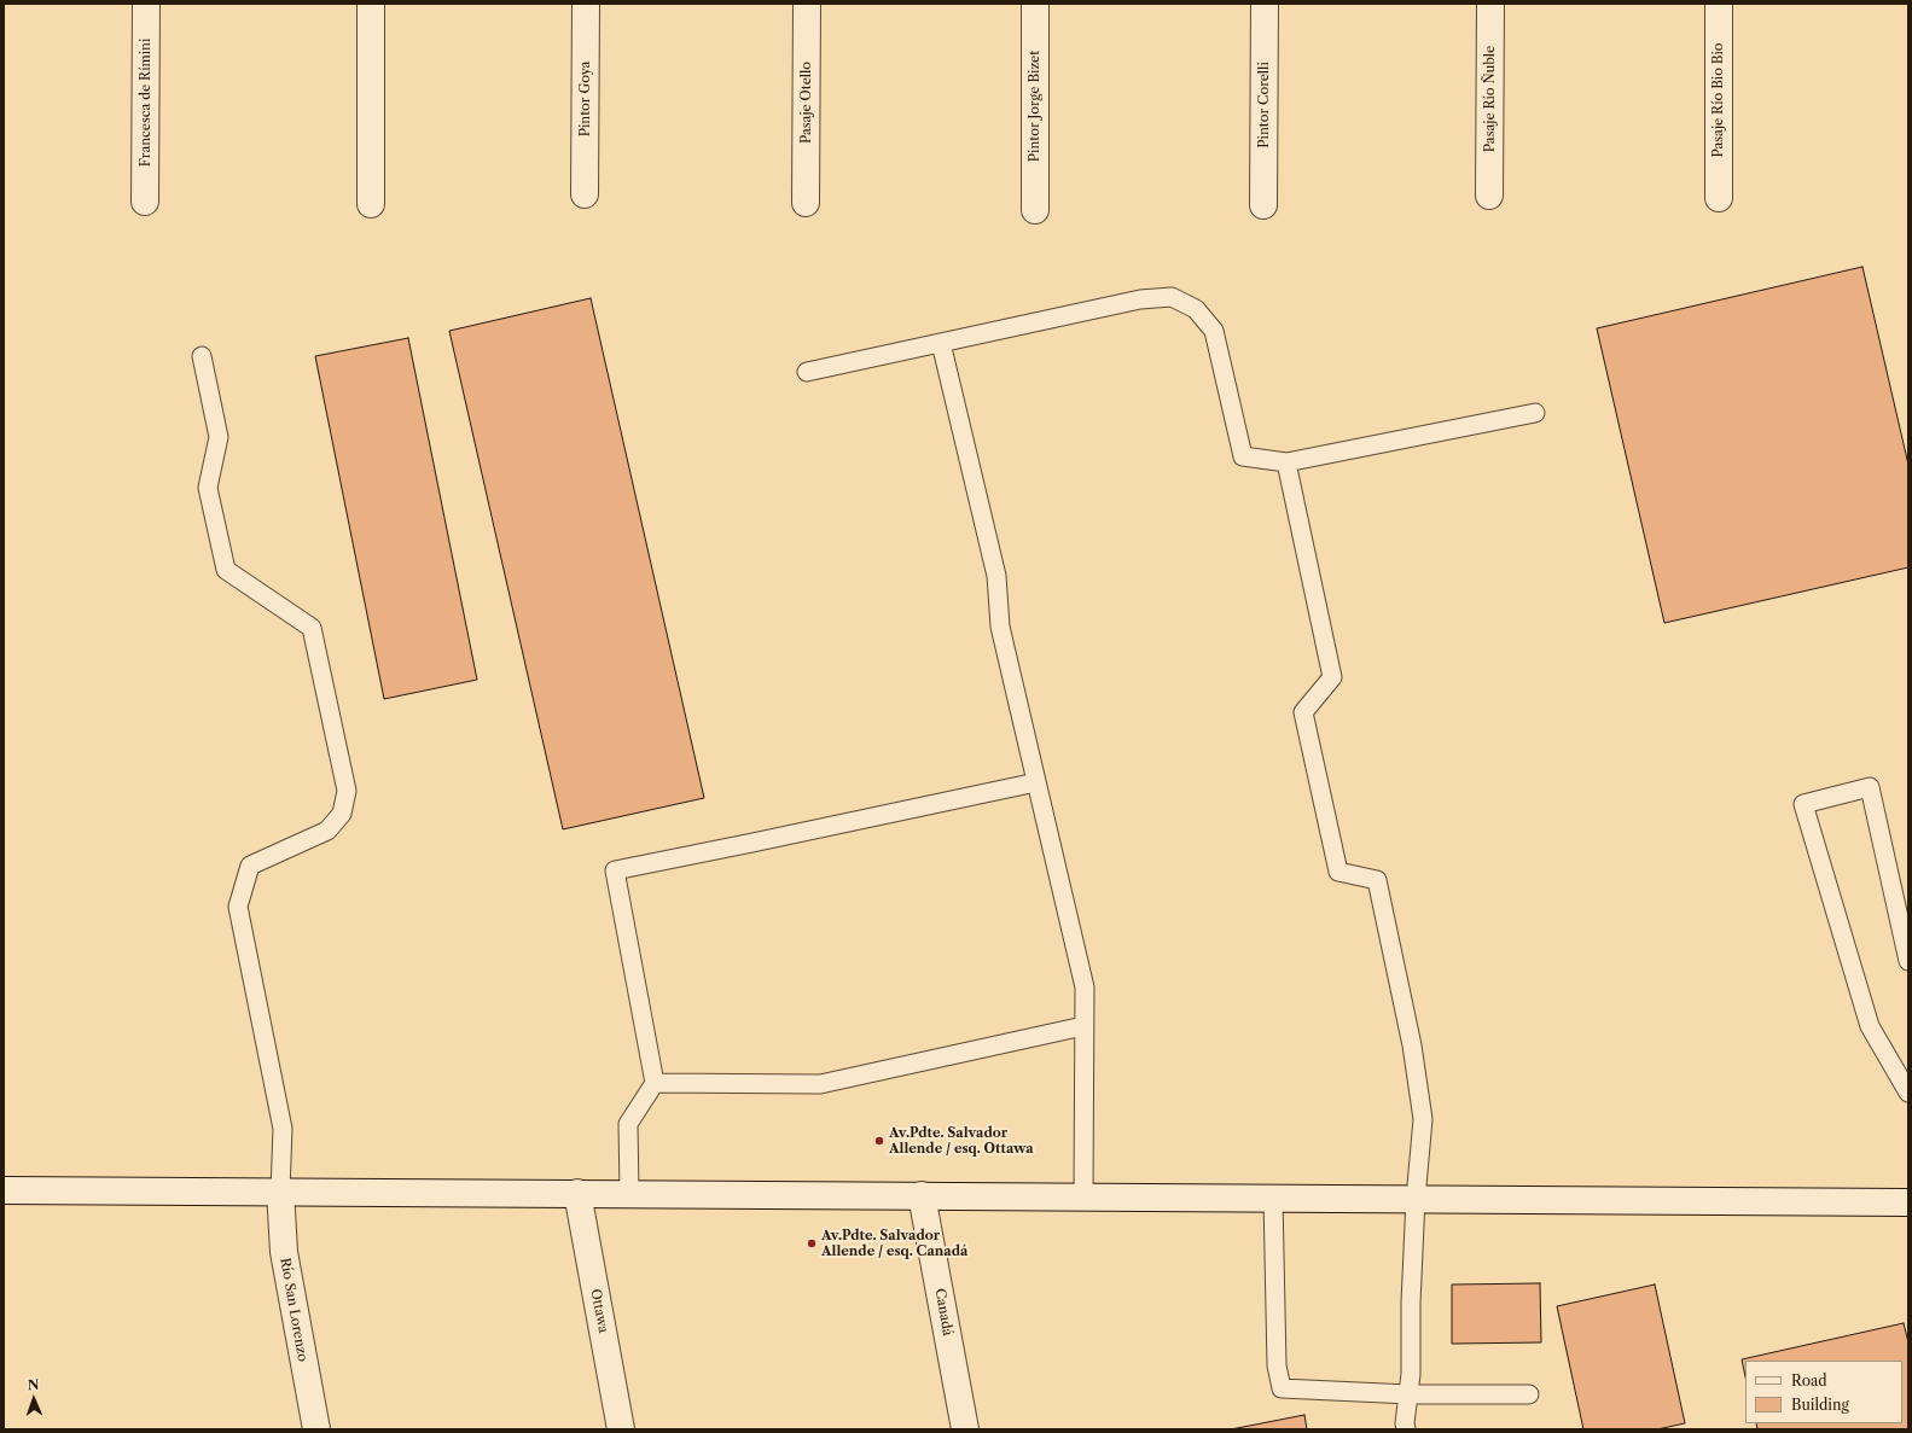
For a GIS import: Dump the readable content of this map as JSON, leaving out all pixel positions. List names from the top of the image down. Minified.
{"streets":{"street":["Pintor Goya","Pasaje Río Ñuble","Pasaje Río Bio Bio","Francesca de Rímini","Pasaje Otello","Pintor Corelli","Pintor Jorge Bizet","Río San Lorenzo","Ottawa","Canadá"]},"places":["Av.Pdte. Salvador Allende / esq. Ottawa","Av.Pdte. Salvador Allende / esq. Canadá"],"legend":["Road","Building"],"north":"top"}
